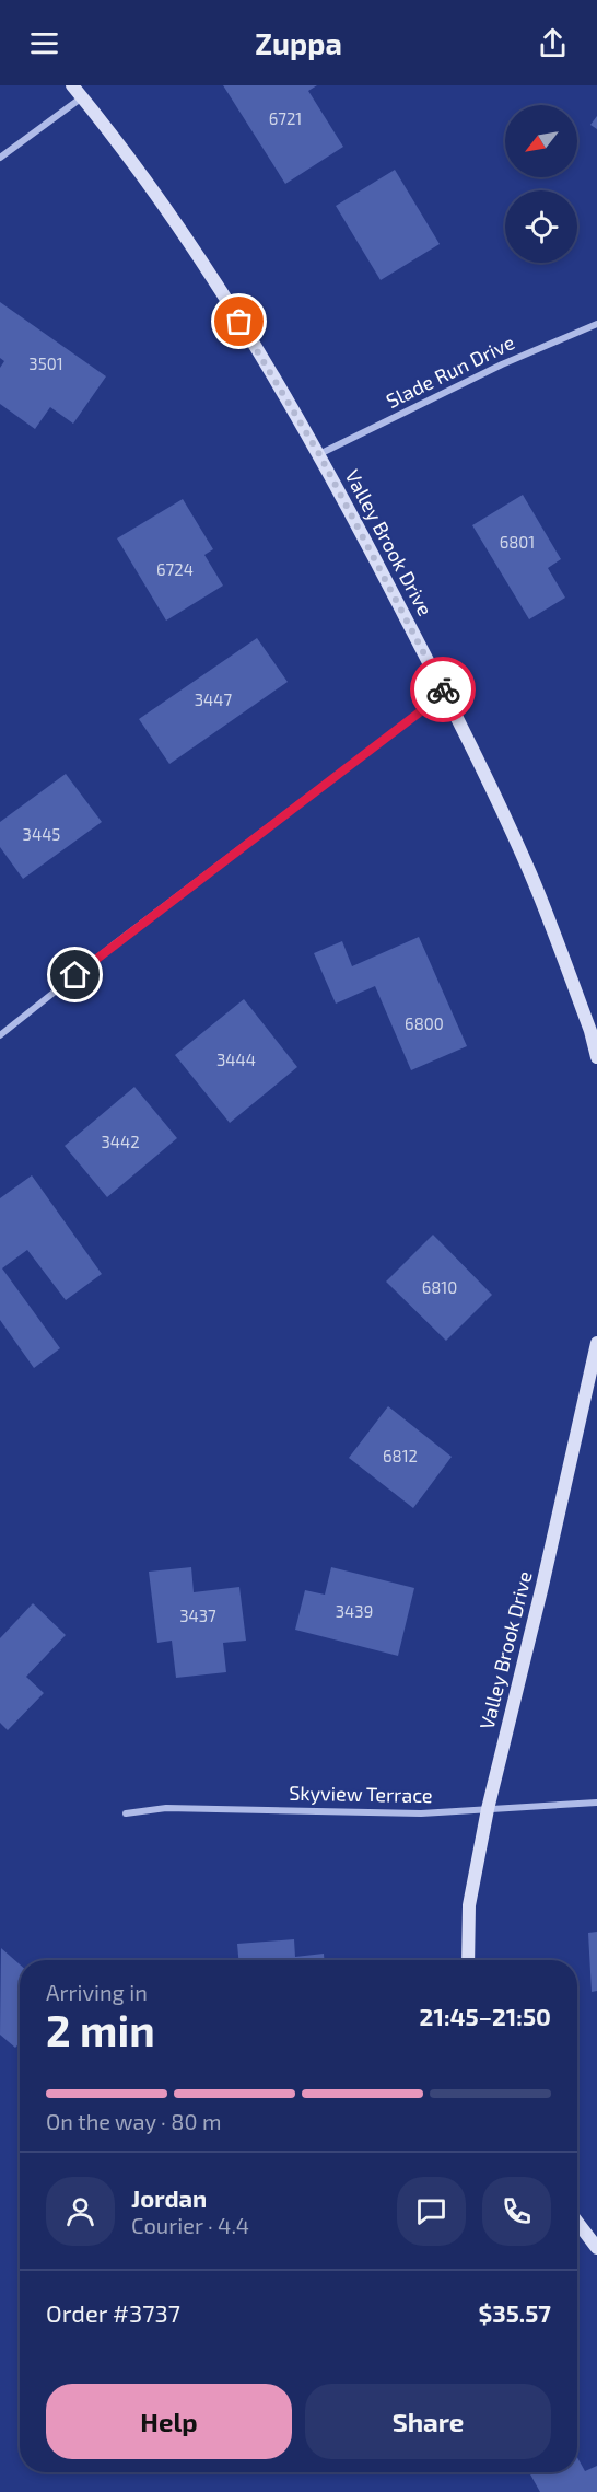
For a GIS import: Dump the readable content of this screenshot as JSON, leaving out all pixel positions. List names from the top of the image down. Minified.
{"streets":{"street":["Slade Run Drive","Valley Brook Drive","Skyview Terrace"]},"crossings":[["Slade Run Drive","Valley Brook Drive"],["Valley Brook Drive","Skyview Terrace"]],"house_numbers":["6721","3501","6801","6724","3447","3445","6800","3444","3442","6810","6812","3439","3437"],"north":"bottom left","page":{"header":"Zuppa","heading":["2 min","Arriving in","21:45–21:50"],"panel":["Jordan","Courier · 4.4","Order #3737","$35.57"],"bar":"On the way · 80 m","buttons":["Help","Share"]}}
